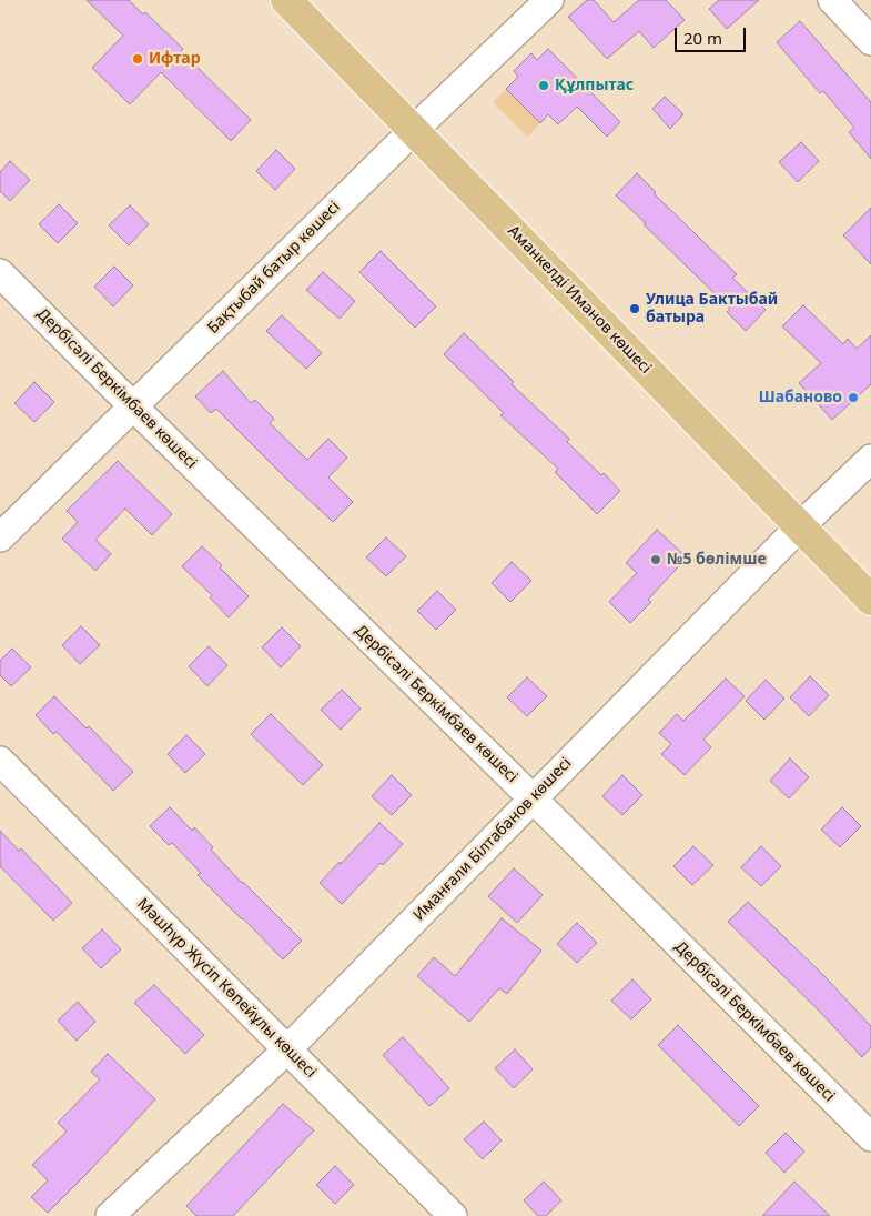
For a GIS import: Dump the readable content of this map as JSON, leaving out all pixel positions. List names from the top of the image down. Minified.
{"streets":{"main road":["Аманкелді Иманов көшесі"],"street":["Бақтыбай батыр көшесі","Дербісәлі Беркімбаев көшесі","Иманғали Білтабанов көшесі","Мәшһүр Жүсіп Көпейұлы көшесі"]},"crossings":[["Бақтыбай батыр көшесі","Аманкелді Иманов көшесі"],["Бақтыбай батыр көшесі","Дербісәлі Беркімбаев көшесі"],["Аманкелді Иманов көшесі","Иманғали Білтабанов көшесі"],["Дербісәлі Беркімбаев көшесі","Иманғали Білтабанов көшесі"],["Иманғали Білтабанов көшесі","Мәшһүр Жүсіп Көпейұлы көшесі"]],"places":["Ифтар","Құлпытас","Улица Бактыбай батыра","Шабаново","№5 бөлімше"],"scale_bar":"20 m"}
